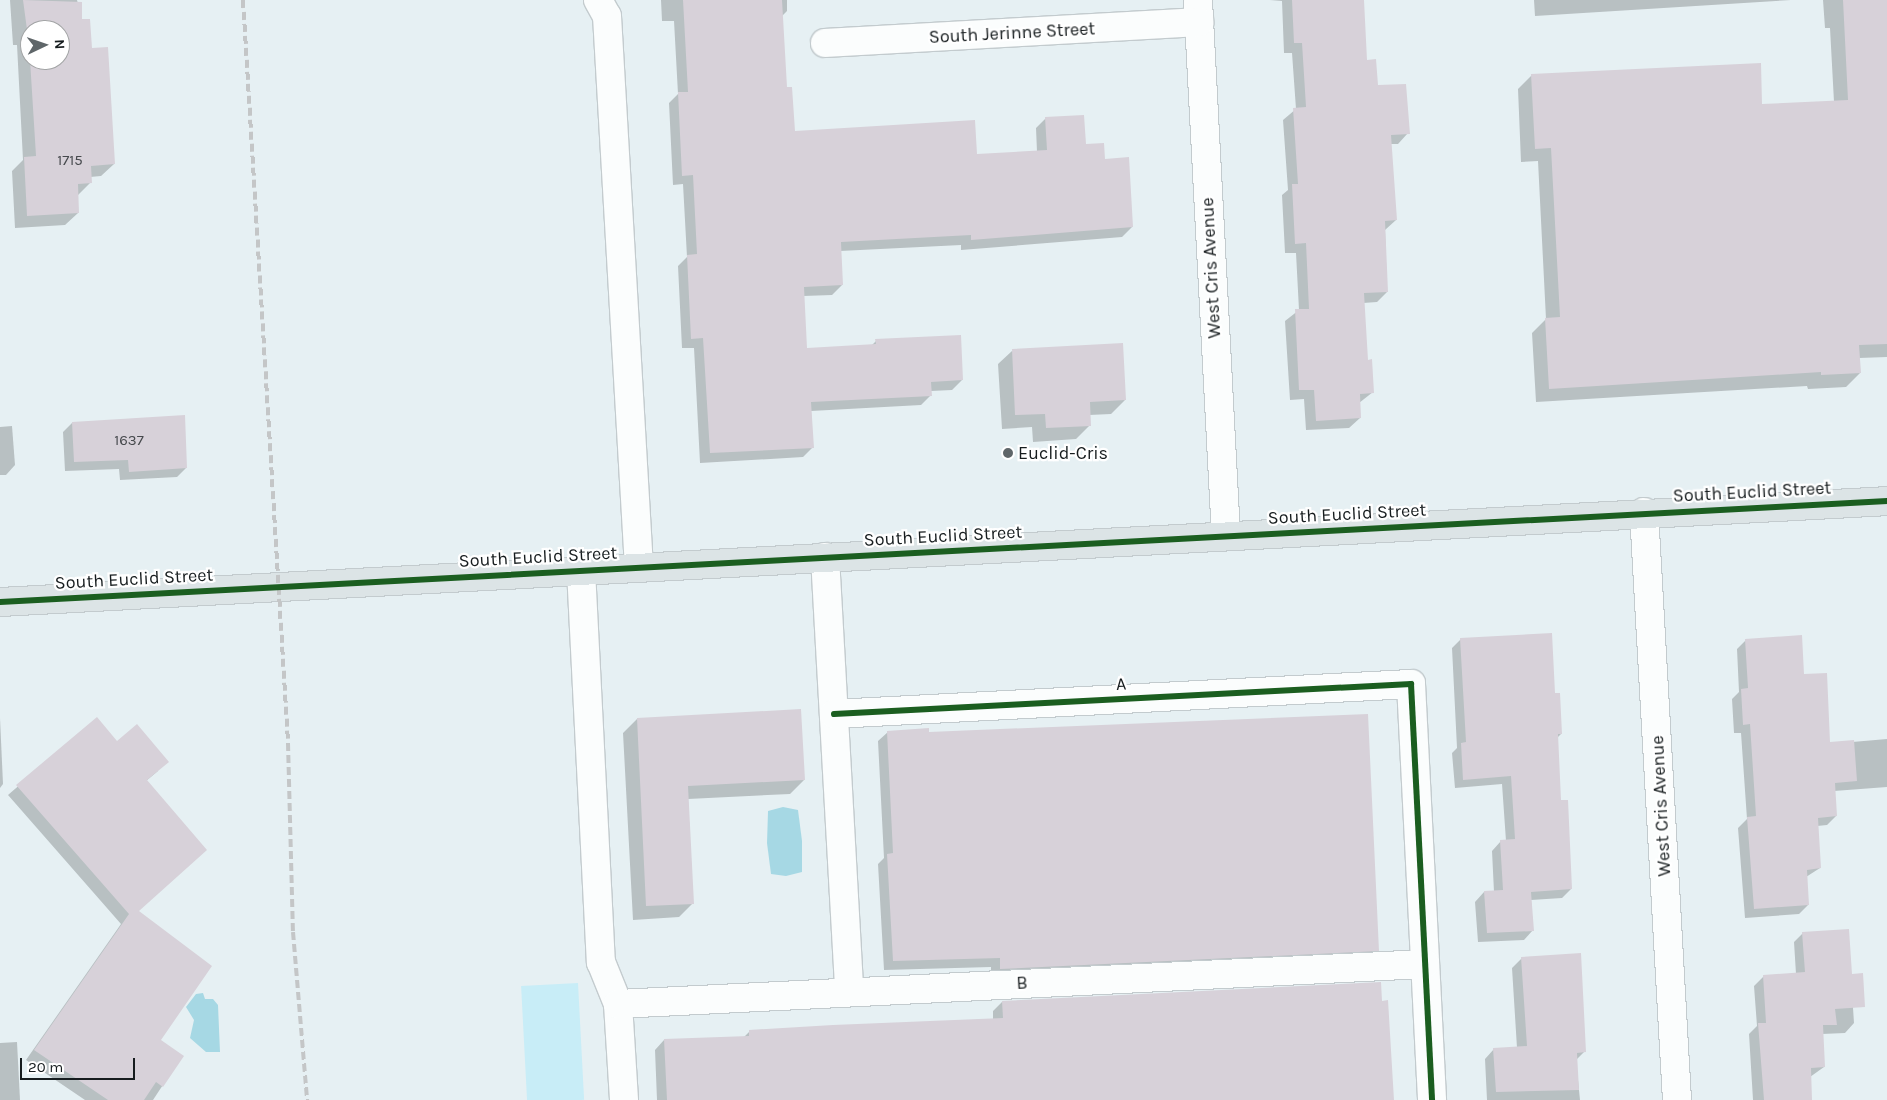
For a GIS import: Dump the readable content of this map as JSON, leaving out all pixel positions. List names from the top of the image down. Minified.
{"streets":{"main road":["South Euclid Street"],"street":["South Jerinne Street","West Cris Avenue","A","B"]},"crossings":[["South Jerinne Street","West Cris Avenue"],["West Cris Avenue","South Euclid Street"],["A","B"]],"places":["Euclid-Cris"],"house_numbers":["1715","1637"],"scale_bar":"20 m","north":"right"}
